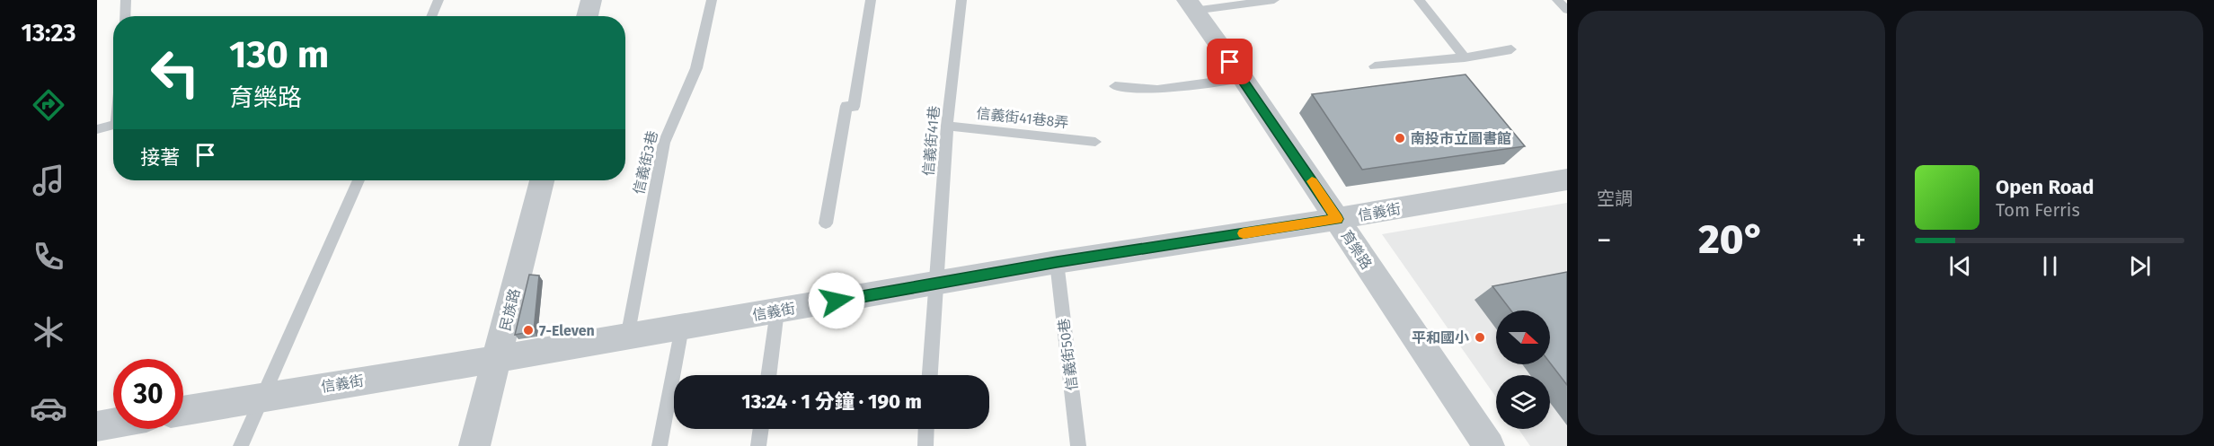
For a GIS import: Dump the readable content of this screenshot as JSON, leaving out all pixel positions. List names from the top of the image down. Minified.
{"streets":{"street":["信義街","育樂路","民族路"],"lane":["信義街41巷8弄","信義街41巷","信義街3巷","信義街50巷"]},"crossings":[["信義街41巷8弄","信義街41巷"],["信義街41巷","信義街"],["信義街3巷","信義街"],["信義街","育樂路"],["信義街","民族路"],["信義街","信義街50巷"]],"places":["南投市立圖書館","7-Eleven","平和國小"],"north":"right","page":{"tabs":"13:23","tile":"空調","turn":["130 m","育樂路"],"then":"接著","song":["Open Road","Tom Ferris"],"heat":["−","20°","+"],"limit":"30","trip":"13:24 · 1 分鐘 · 190 m"}}
